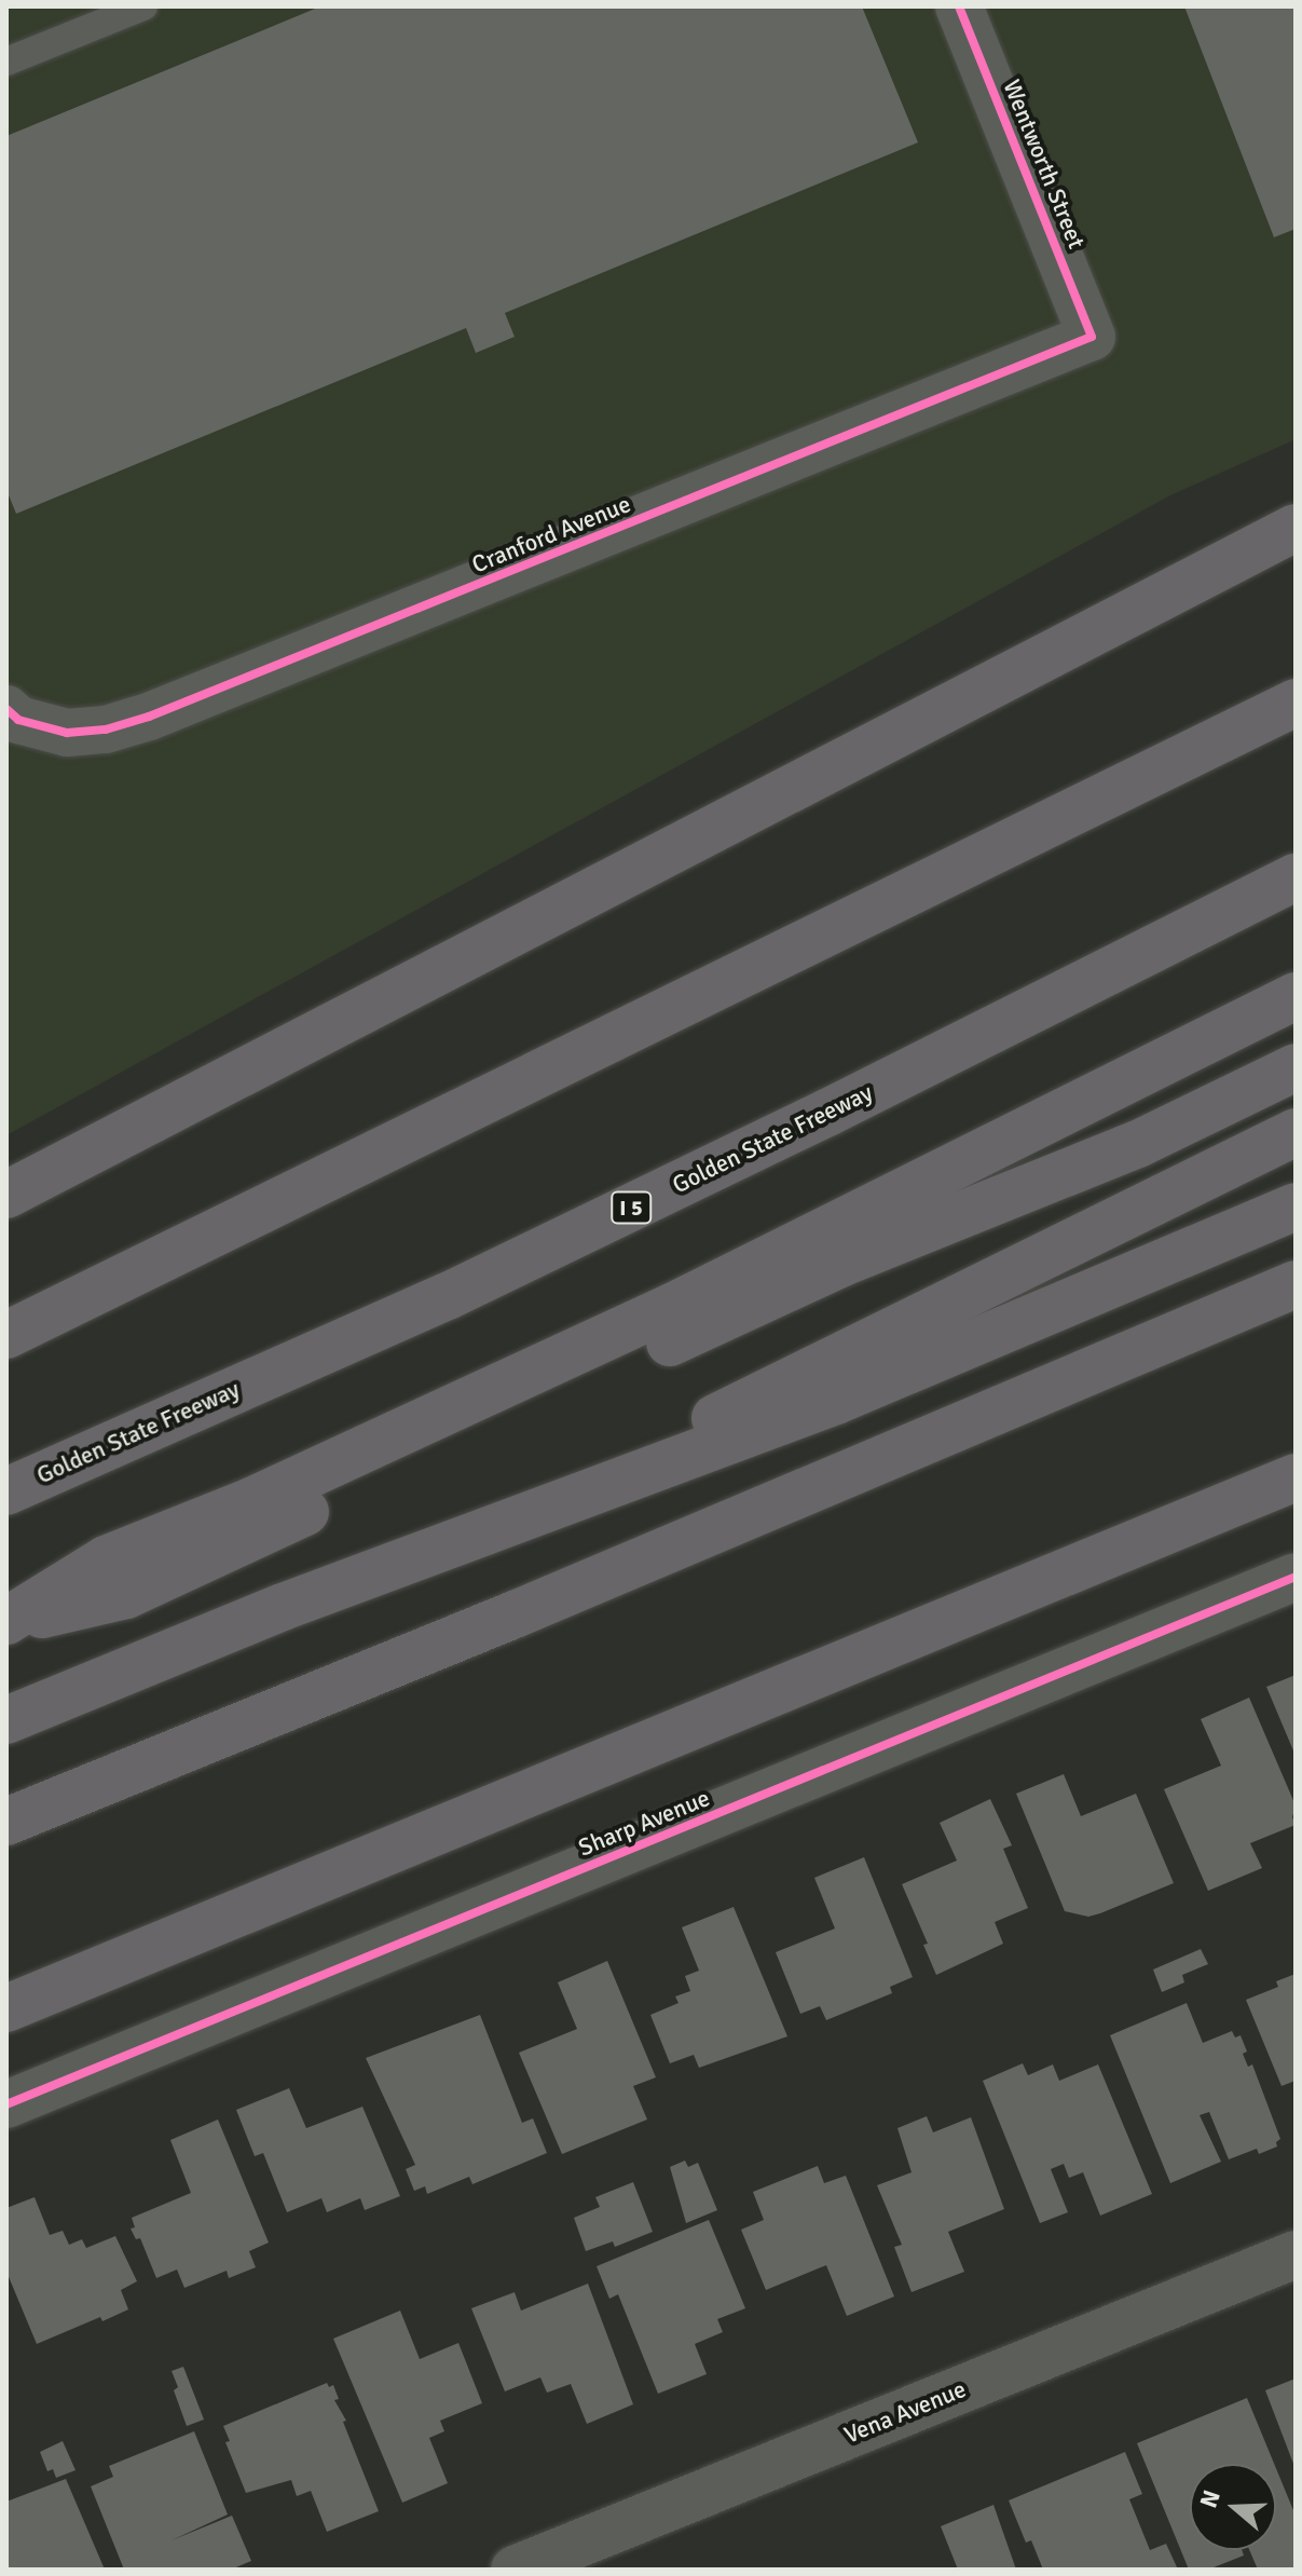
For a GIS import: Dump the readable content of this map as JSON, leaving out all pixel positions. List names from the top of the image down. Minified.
{"streets":{"highway":["Golden State Freeway","I 5"],"street":["Wentworth Street","Cranford Avenue","Sharp Avenue","Vena Avenue"]},"crossings":[["Wentworth Street","Cranford Avenue"]],"north":"left"}
